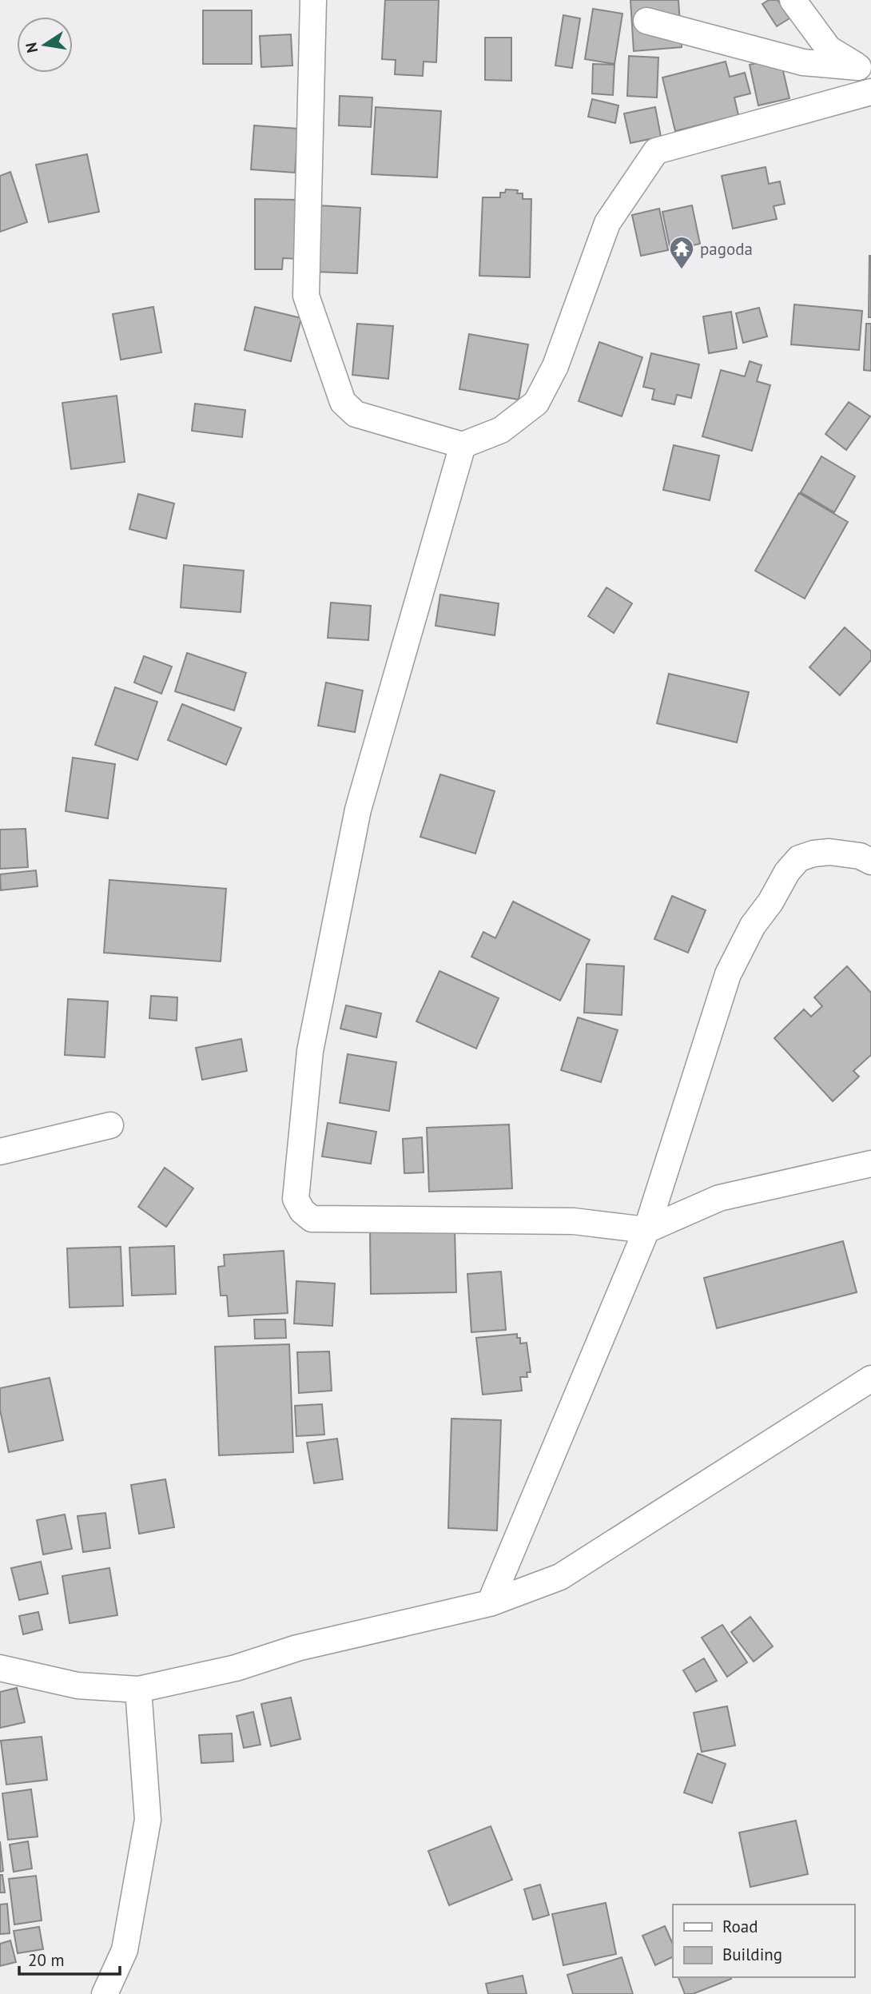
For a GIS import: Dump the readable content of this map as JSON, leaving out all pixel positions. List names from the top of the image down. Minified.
{"places":{"temple":["pagoda"]},"legend":["Road","Building"],"scale_bar":"20 m","north":"left"}
